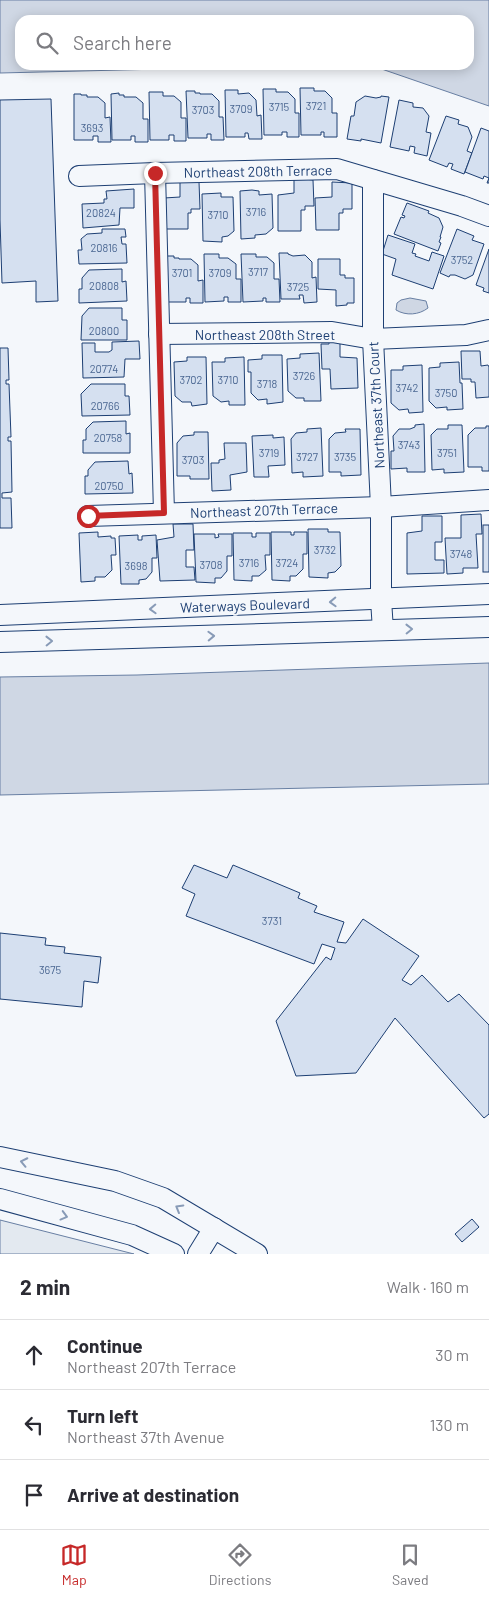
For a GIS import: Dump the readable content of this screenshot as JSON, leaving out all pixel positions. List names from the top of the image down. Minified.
{"streets":{"street":["Northeast 208th Terrace","Northeast 208th Street","Northeast 37th Court","Northeast 207th Terrace","Waterways Boulevard"]},"crossings":[["Northeast 208th Terrace","Northeast 37th Court"],["Northeast 208th Street","Northeast 37th Court"],["Northeast 37th Court","Northeast 207th Terrace"],["Northeast 37th Court","Waterways Boulevard"]],"house_numbers":["3721","3715","3709","3703","3693","3716","20824","3710","20816","3752","3717","3701","3709","20808","3725","20800","20774","3726","3702","3710","3718","3742","3750","20766","20758","3743","3719","3751","3727","3735","3703","20750","3732","3748","3716","3724","3708","3698","3731","3675"],"page":{"search":"Search here","heading":["2 min","Walk · 160 m"],"list":[["Continue","Northeast 207th Terrace","30 m"],["Turn left","Northeast 37th Avenue","130 m"],"Arrive at destination"],"nav":["Map","Directions","Saved"]}}
